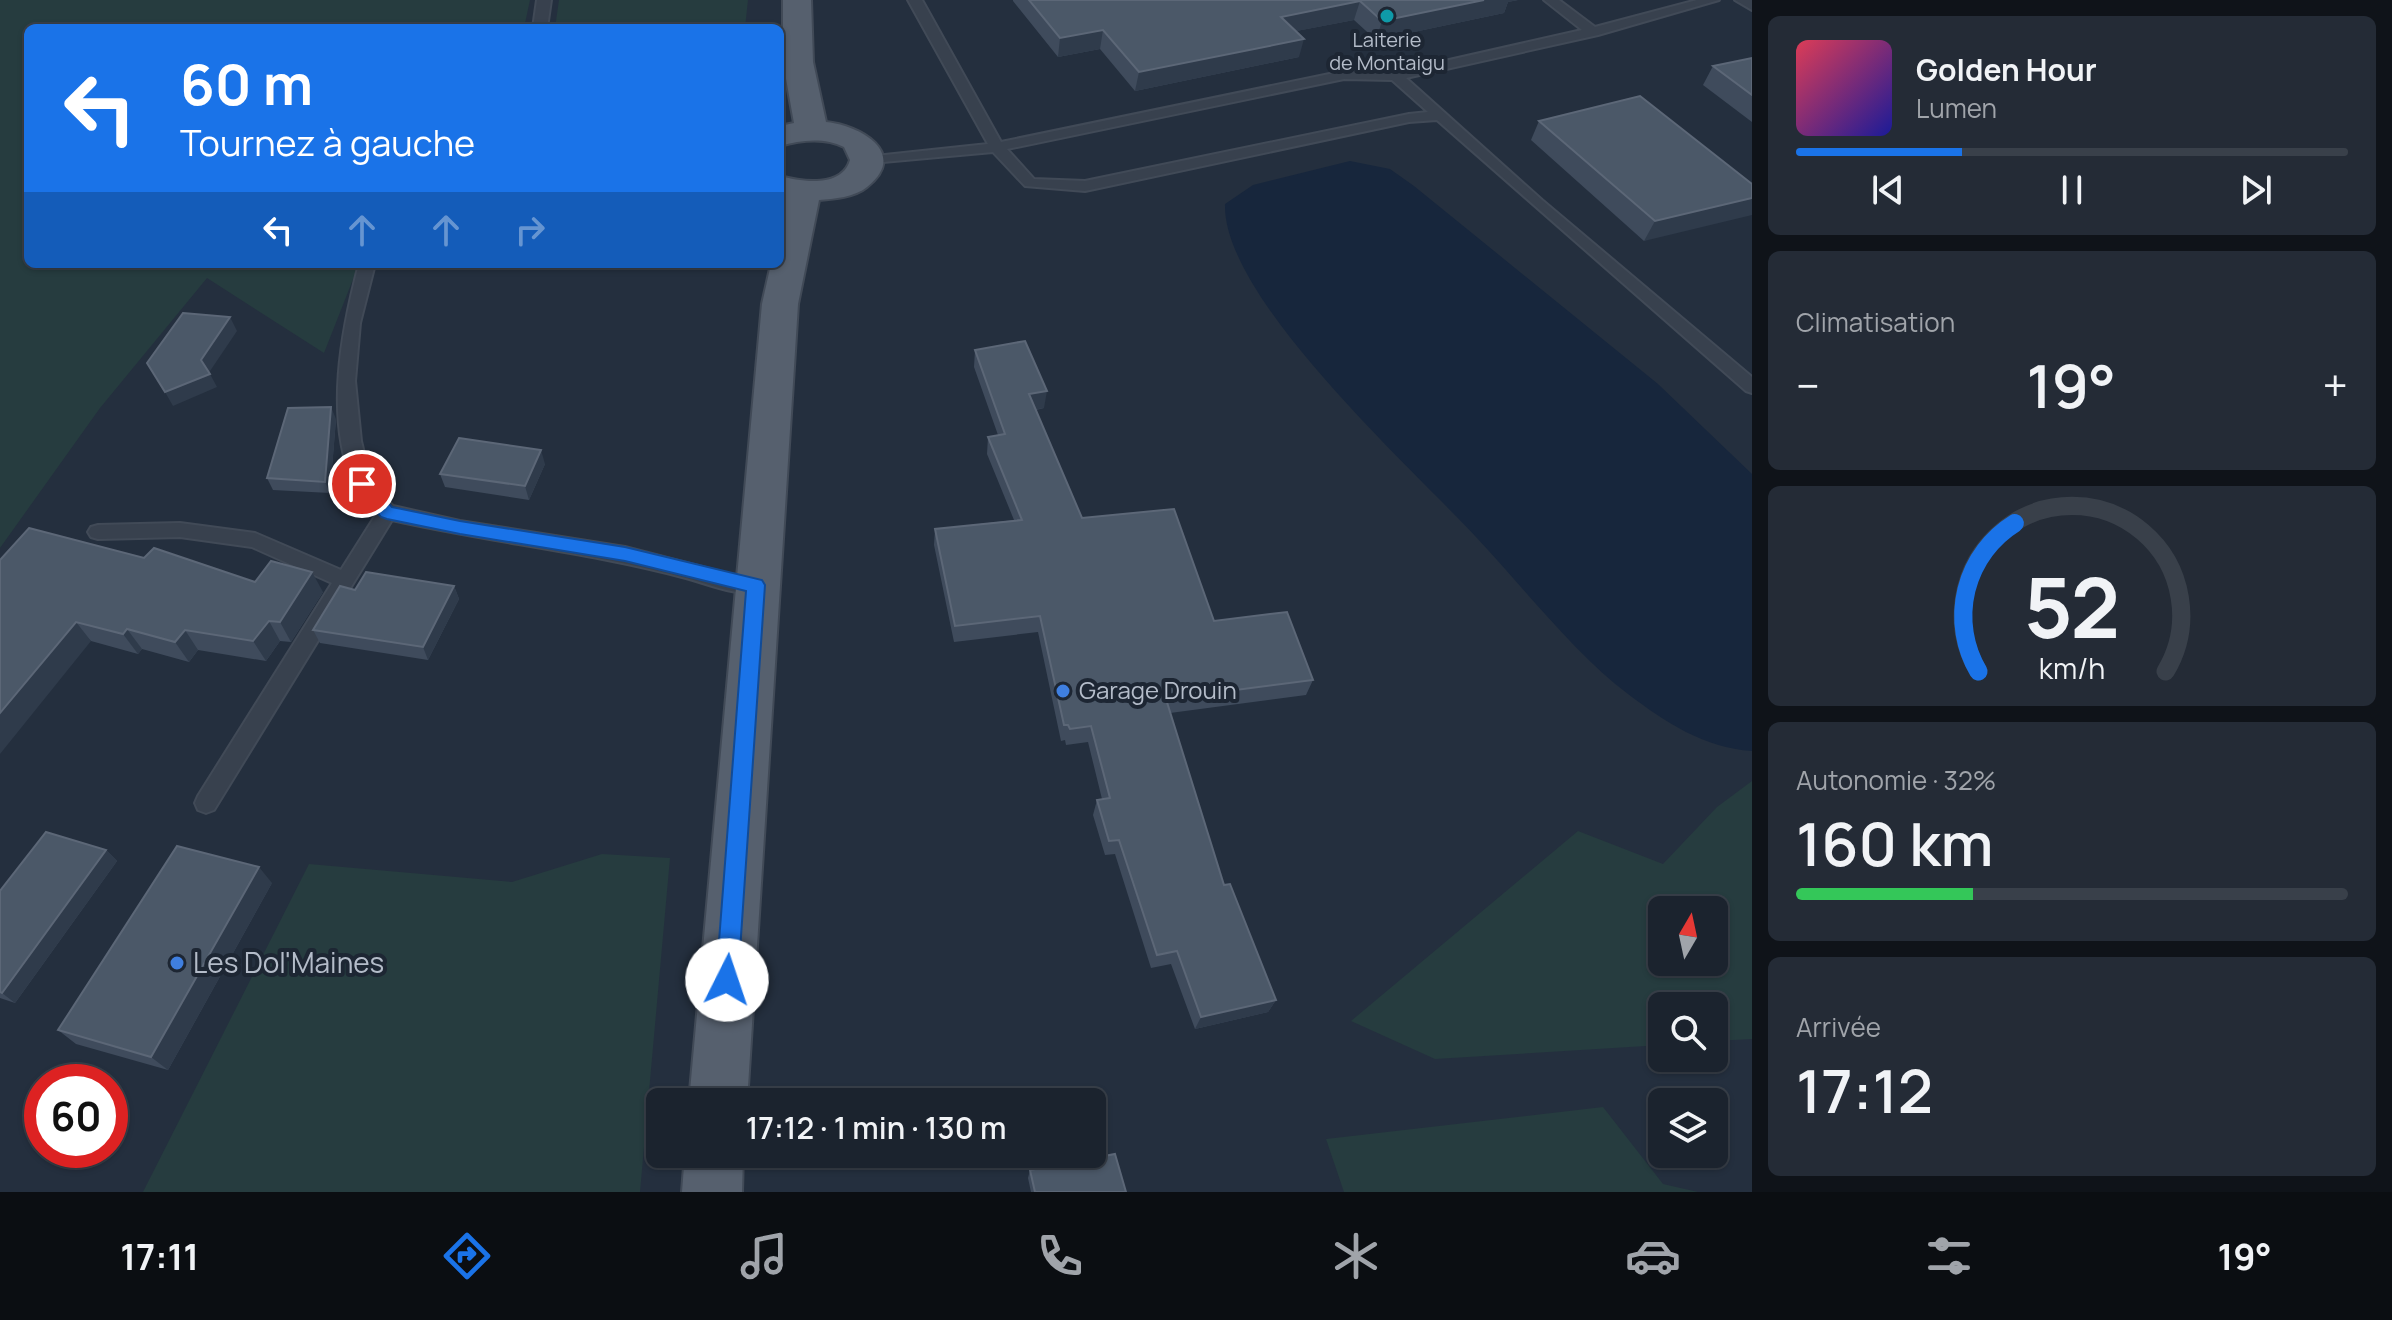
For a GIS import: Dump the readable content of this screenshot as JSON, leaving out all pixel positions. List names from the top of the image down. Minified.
{"places":["Laiterie de Montaigu","Garage Drouin","Les Dol'Maines"],"north":"top","page":{"turn":["60 m","Tournez à gauche"],"song":["Golden Hour","Lumen"],"tile":["Climatisation",["Autonomie · 32%","160 km"],["Arrivée","17:12"]],"heat":["−","19°","+"],"limit":"60","trip":"17:12 · 1 min · 130 m","tabs":["17:11","19°"],"gauge":["52","km/h"]}}
